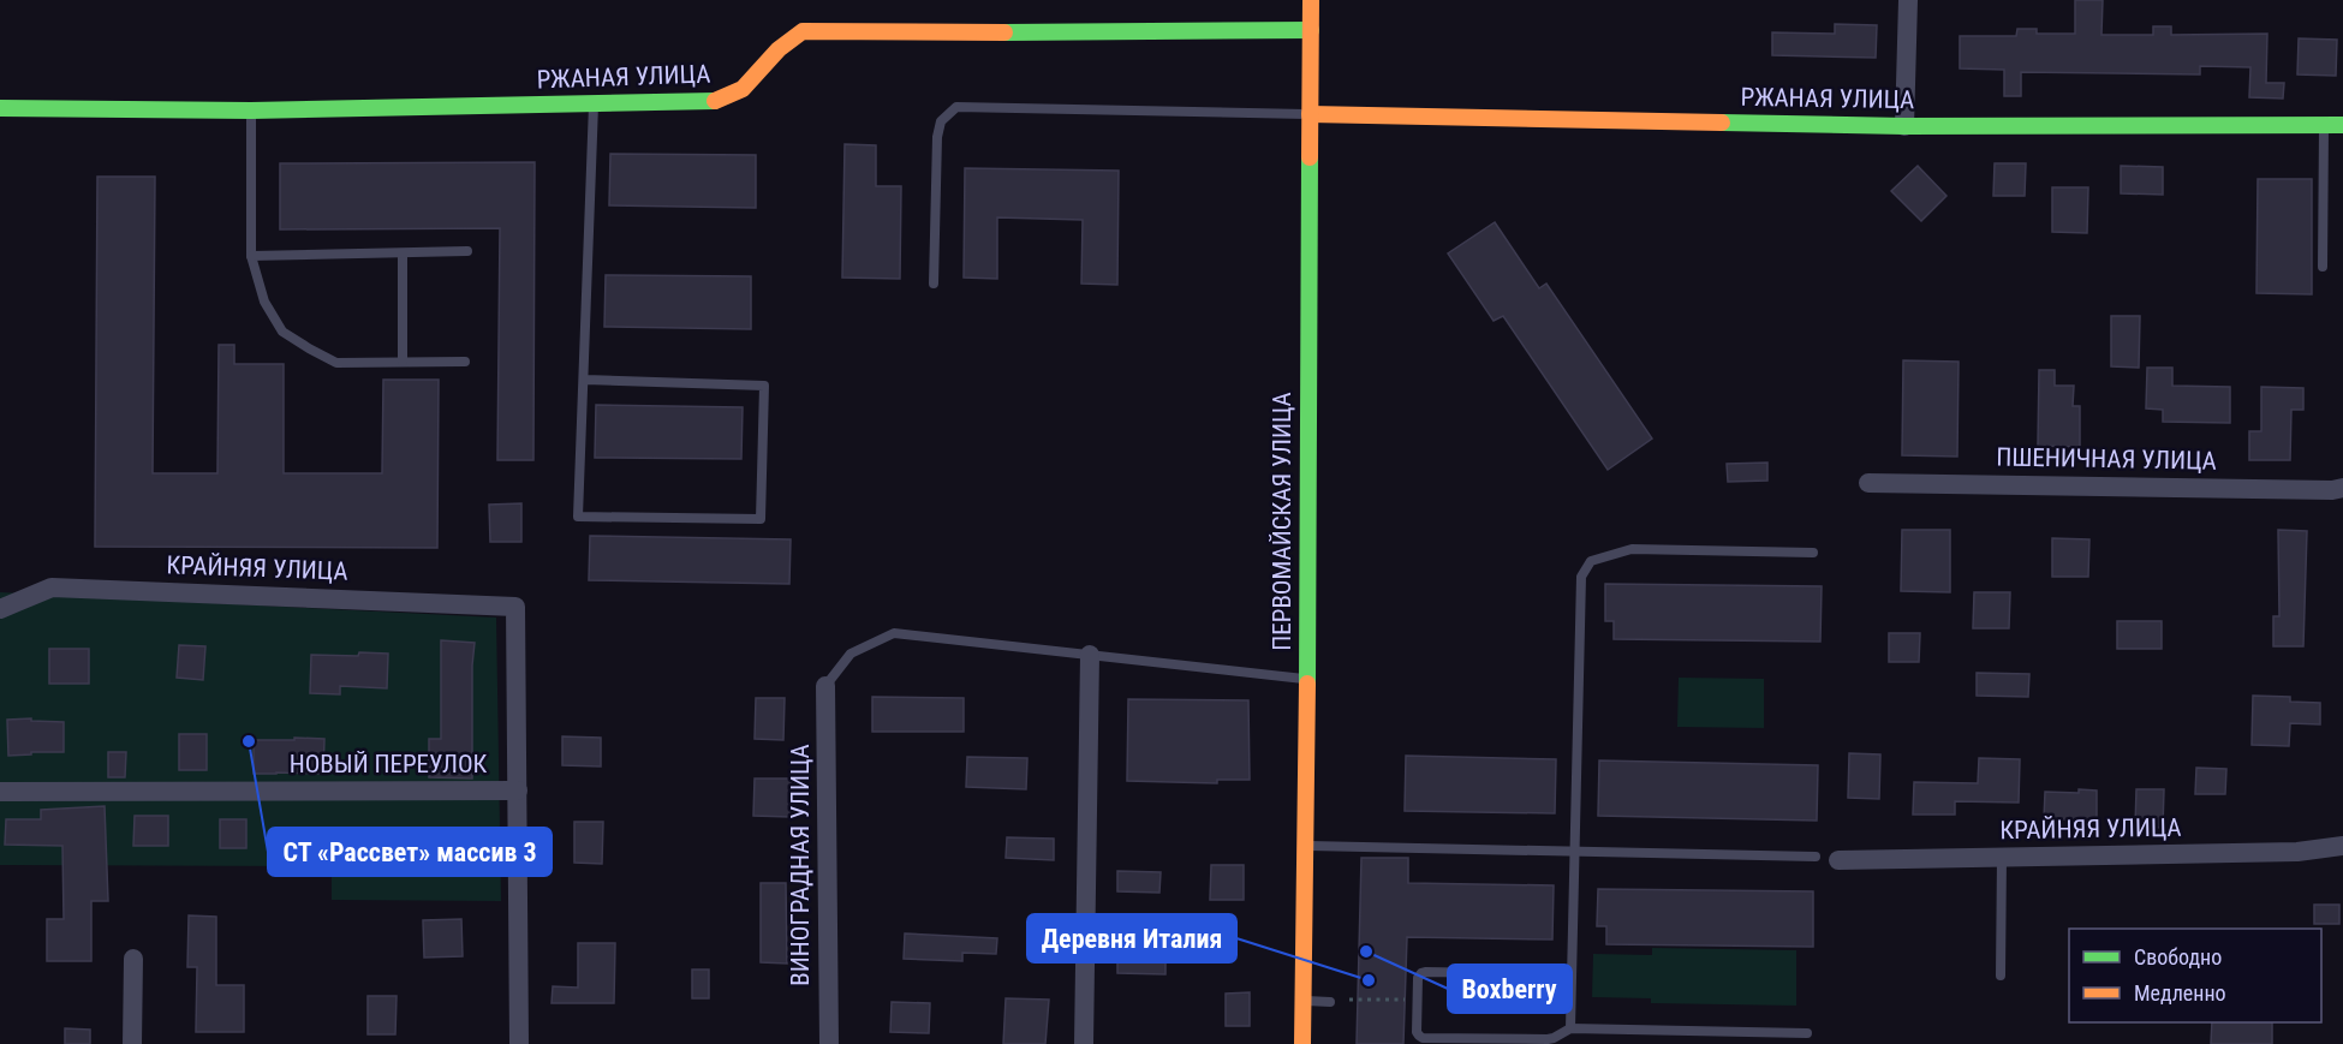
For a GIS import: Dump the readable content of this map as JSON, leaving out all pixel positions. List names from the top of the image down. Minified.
{"streets":{"street":["РЖАНАЯ УЛИЦА","ПШЕНИЧНАЯ УЛИЦА","ПЕРВОМАЙСКАЯ УЛИЦА","КРАЙНЯЯ УЛИЦА","НОВЫЙ ПЕРЕУЛОК","ВИНОГРАДНАЯ УЛИЦА"]},"crossings":[["РЖАНАЯ УЛИЦА","ПЕРВОМАЙСКАЯ УЛИЦА"],["КРАЙНЯЯ УЛИЦА","НОВЫЙ ПЕРЕУЛОК"]],"places":["СТ «Рассвет» массив 3","Boxberry","Деревня Италия"],"legend":["Свободно","Медленно"]}
